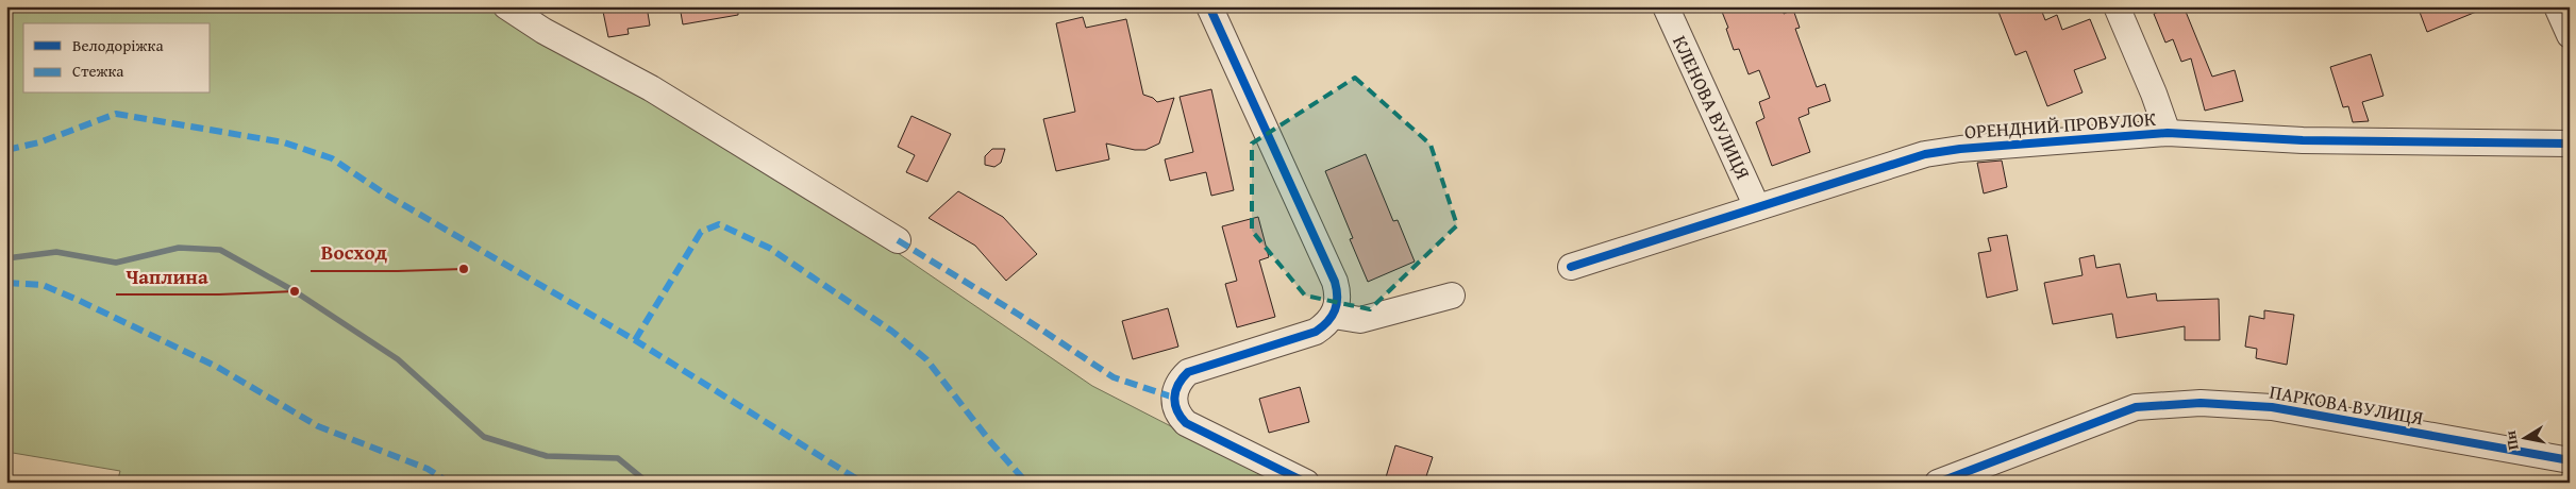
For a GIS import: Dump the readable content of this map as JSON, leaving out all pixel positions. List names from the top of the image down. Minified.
{"streets":{"street":["КЛЕНОВА ВУЛИЦЯ","ОРЕНДНИЙ ПРОВУЛОК","ПАРКОВА ВУЛИЦЯ"]},"crossings":[["КЛЕНОВА ВУЛИЦЯ","ОРЕНДНИЙ ПРОВУЛОК"]],"places":["Восход","Чаплина"],"legend":["Велодоріжка","Стежка"],"north":"left"}
